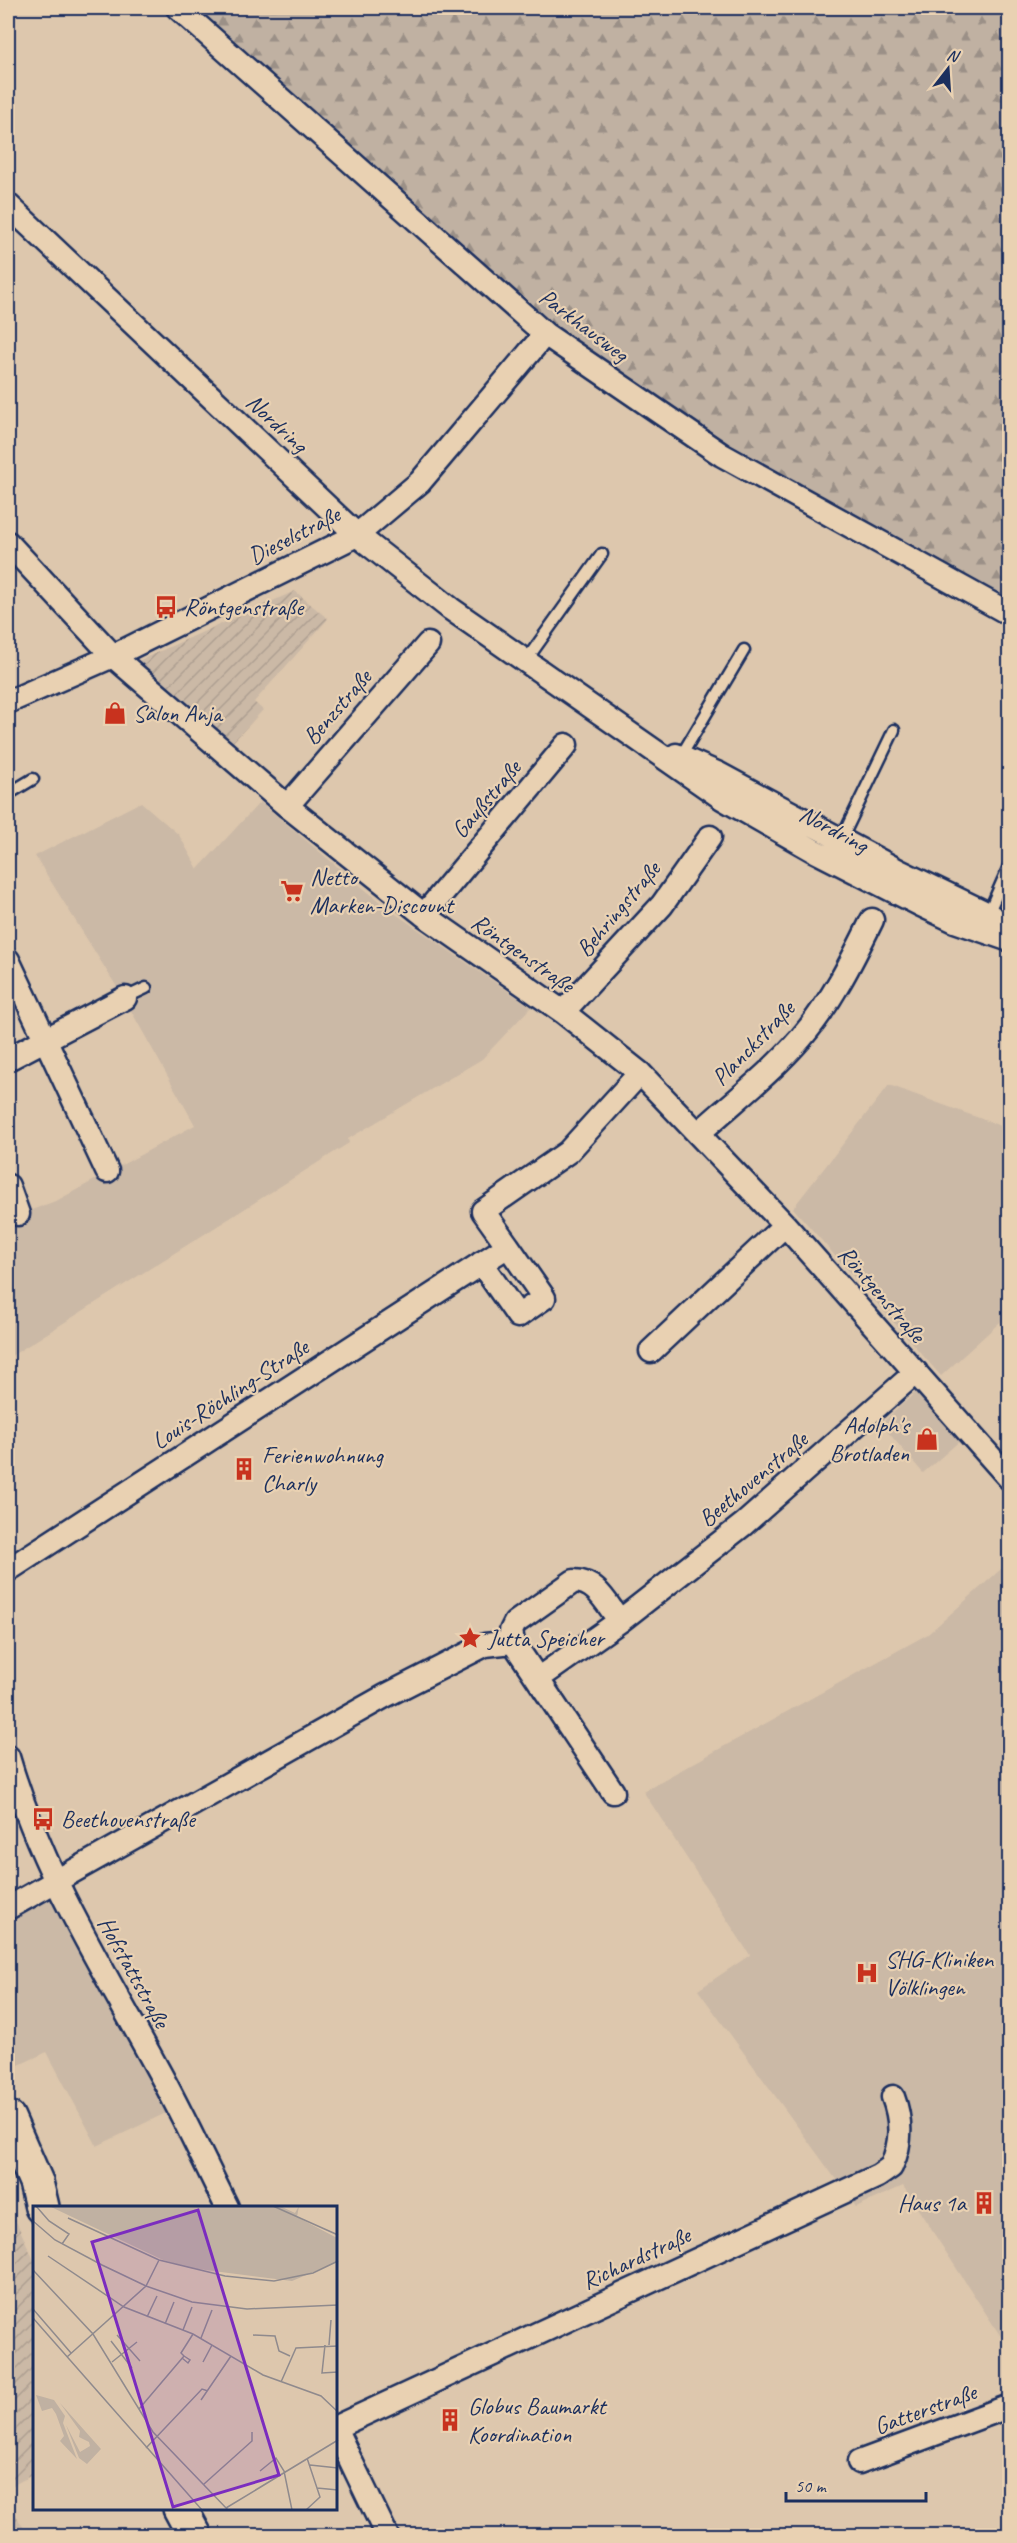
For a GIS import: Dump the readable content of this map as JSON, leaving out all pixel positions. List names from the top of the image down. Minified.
{"streets":{"street":["Parkhausweg","Nordring","Dieselstraße","Benzstraße","Gaußstraße","Behringstraße","Röntgenstraße","Planckstraße","Louis-Röchling-Straße","Beethovenstraße","Hofstattstraße","Richardstraße","Gatterstraße"]},"crossings":[["Parkhausweg","Dieselstraße"],["Nordring","Dieselstraße"],["Dieselstraße","Röntgenstraße"],["Benzstraße","Röntgenstraße"],["Gaußstraße","Röntgenstraße"],["Behringstraße","Röntgenstraße"],["Röntgenstraße","Planckstraße"],["Röntgenstraße","Beethovenstraße"]],"places":{"bus stop":["Röntgenstraße","Beethovenstraße"],"shop":["Salon Anja","Adolph's Brotladen"],"supermarket":["Netto Marken-Discount"],"building":["Ferienwohnung Charly","Haus 1a","Globus Baumarkt Koordination"],"place":["Jutta Speicher"],"hospital":["SHG-Kliniken Völklingen"]},"scale_bar":"50 m","north":"top"}
